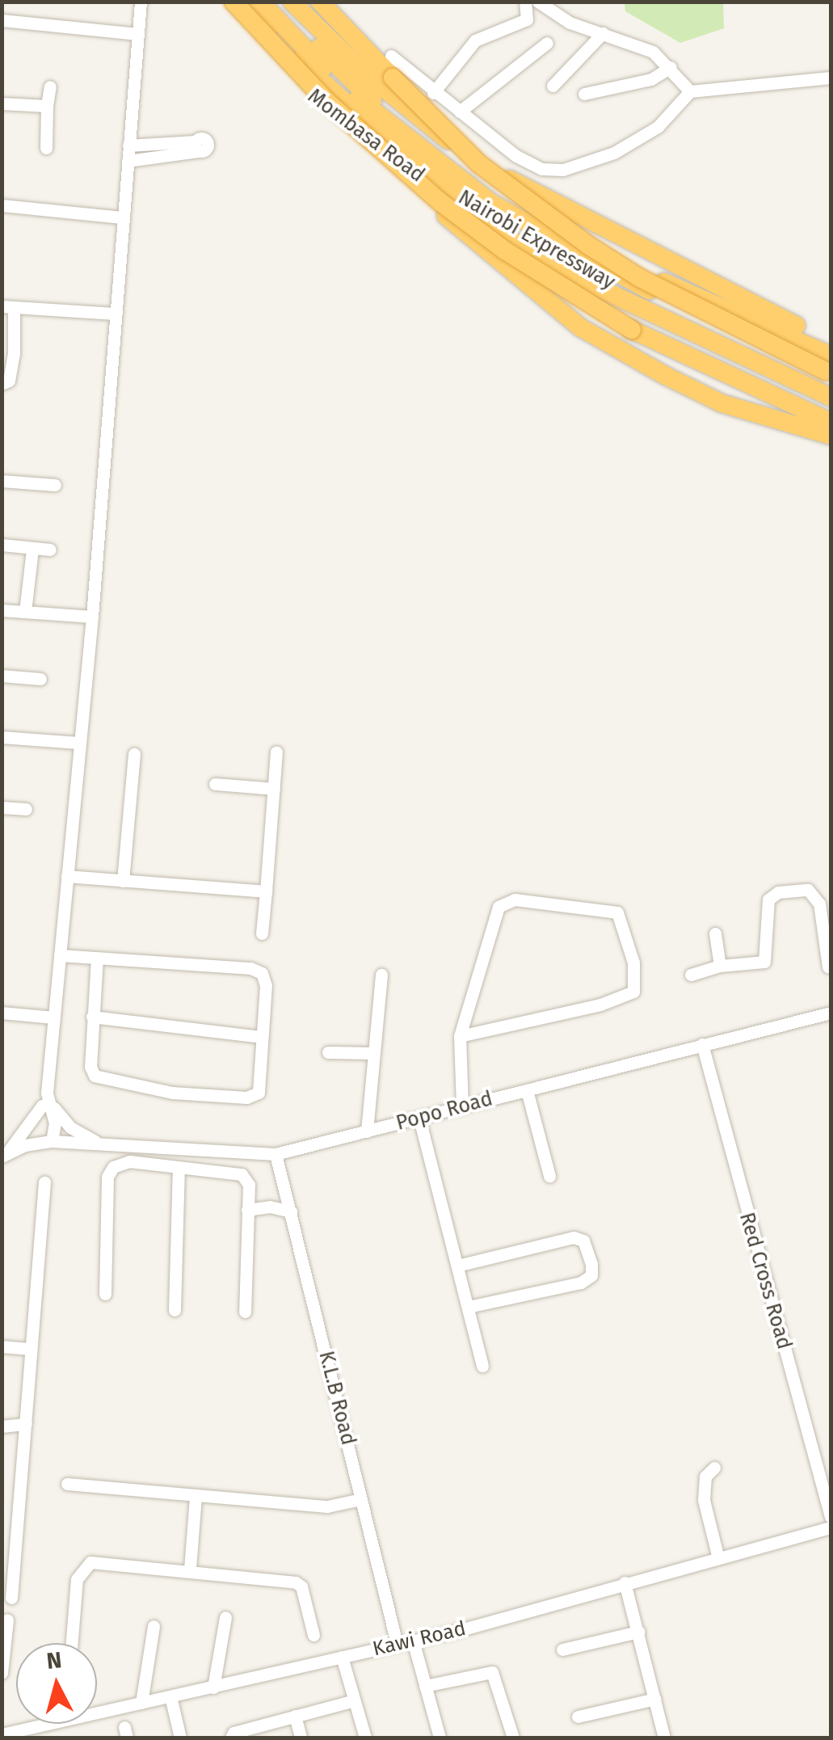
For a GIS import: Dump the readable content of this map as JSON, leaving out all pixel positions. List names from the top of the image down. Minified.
{"streets":{"highway":["Mombasa Road","Nairobi Expressway"],"street":["Popo Road","Red Cross Road","K.L.B Road","Kawi Road"]},"crossings":[["Mombasa Road","Nairobi Expressway"],["Popo Road","Red Cross Road"],["Popo Road","K.L.B Road"],["K.L.B Road","Kawi Road"]],"north":"top"}
